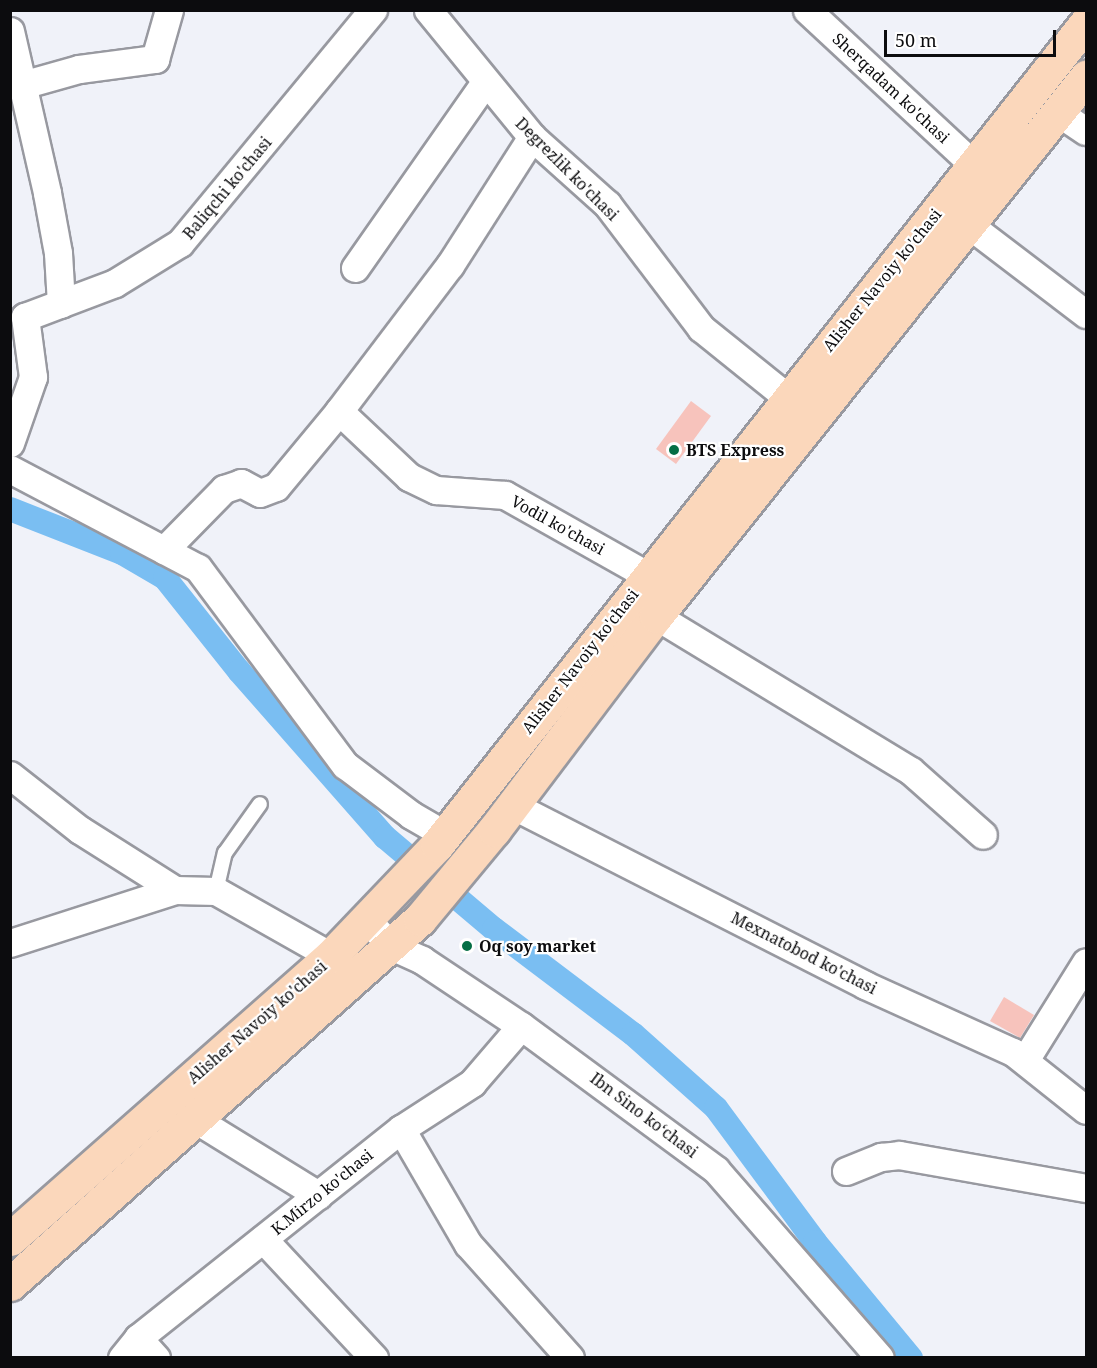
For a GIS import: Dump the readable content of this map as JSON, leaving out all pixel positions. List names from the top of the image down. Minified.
{"streets":{"main road":["Alisher Navoiy ko'chasi"],"street":["Sherqadam ko'chasi","Degrezlik ko'chasi","Baliqchi ko'chasi","Vodil ko'chasi","Mexnatobod ko'chasi","Ibn Sino ko‘chasi","K.Mirzo ko'chasi"]},"crossings":[["Sherqadam ko'chasi","Alisher Navoiy ko'chasi"],["Degrezlik ko'chasi","Alisher Navoiy ko'chasi"],["Alisher Navoiy ko'chasi","Vodil ko'chasi"],["Alisher Navoiy ko'chasi","Mexnatobod ko'chasi"],["Alisher Navoiy ko'chasi","Ibn Sino ko‘chasi"],["Ibn Sino ko‘chasi","K.Mirzo ko'chasi"]],"places":["BTS Express","Oq soy market"],"scale_bar":"50 m"}
